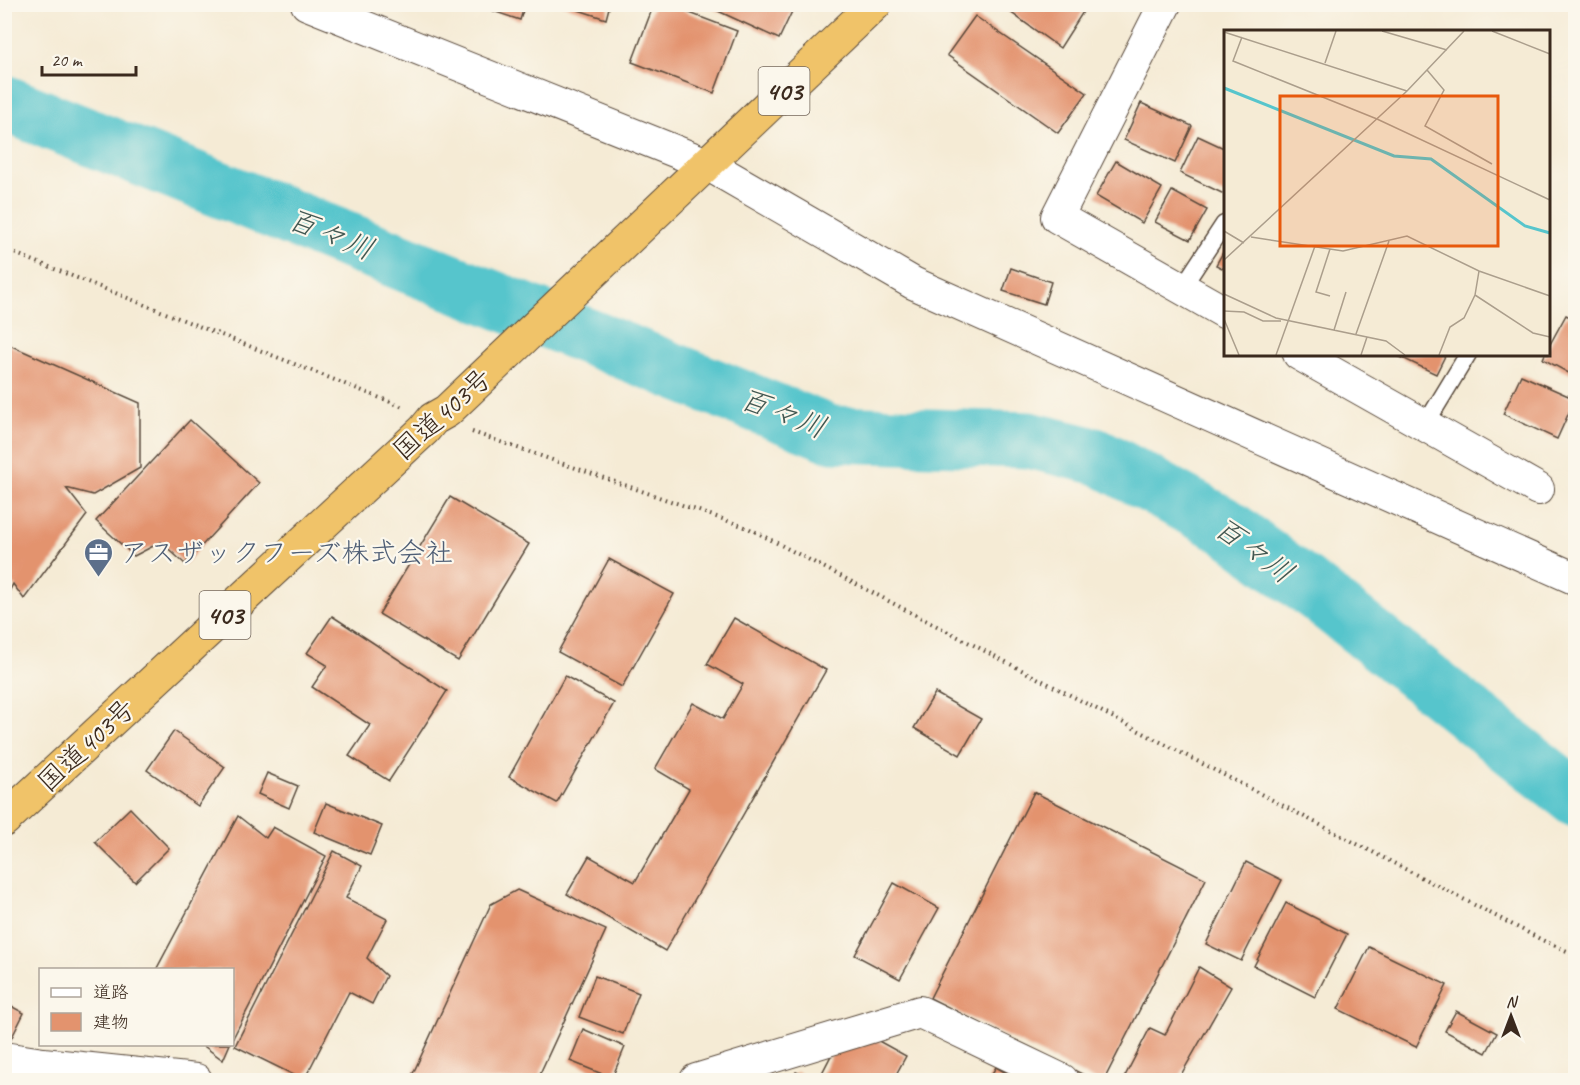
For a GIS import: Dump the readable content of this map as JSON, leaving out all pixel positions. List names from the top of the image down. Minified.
{"streets":{"highway":["403","国道403号"]},"water":["百々川"],"places":{"office":["アスザックフーズ株式会社"]},"legend":["道路","建物"],"scale_bar":"20 m","north":"top"}
